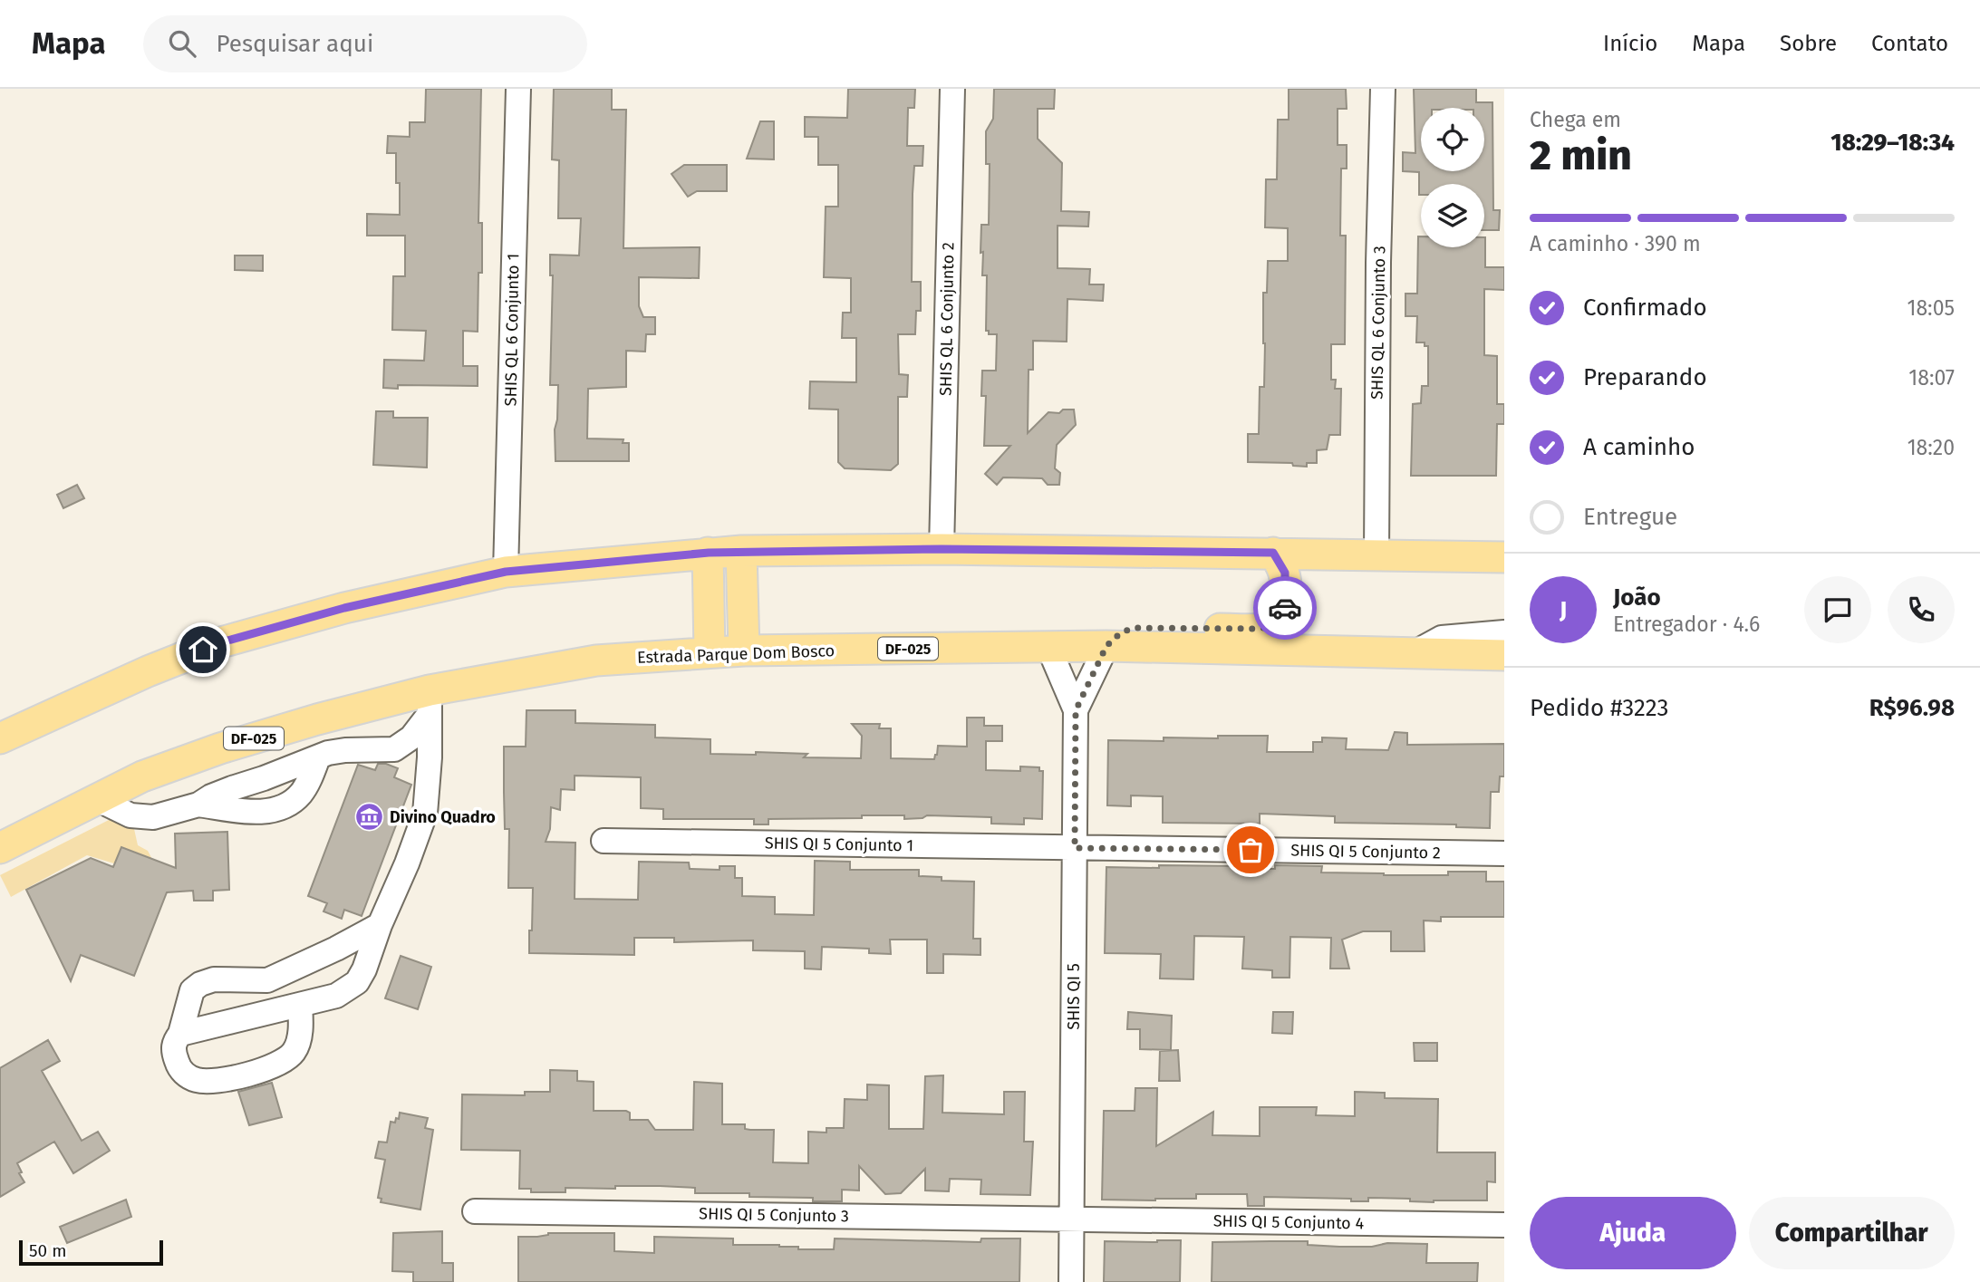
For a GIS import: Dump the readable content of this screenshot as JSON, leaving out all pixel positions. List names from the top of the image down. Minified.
{"streets":{"main road":["DF-025","Estrada Parque Dom Bosco"],"street":["SHIS QL 6 Conjunto 2","SHIS QL 6 Conjunto 3","SHIS QL 6 Conjunto 1","SHIS QI 5 Conjunto 1","SHIS QI 5 Conjunto 2","SHIS QI 5","SHIS QI 5 Conjunto 3","SHIS QI 5 Conjunto 4"]},"crossings":[["Estrada Parque Dom Bosco","SHIS QI 5"],["SHIS QI 5 Conjunto 1","SHIS QI 5 Conjunto 2"],["SHIS QI 5 Conjunto 1","SHIS QI 5"],["SHIS QI 5 Conjunto 2","SHIS QI 5"],["SHIS QI 5","SHIS QI 5 Conjunto 3"],["SHIS QI 5","SHIS QI 5 Conjunto 4"],["SHIS QI 5 Conjunto 3","SHIS QI 5 Conjunto 4"]],"places":{"museum":["Divino Quadro"]},"scale_bar":"50 m","page":{"header":"Mapa","search":"Pesquisar aqui","nav":["Início","Mapa","Sobre","Contato"],"heading":["2 min","Chega em","18:29–18:34"],"panel":["João","Entregador · 4.6","Pedido #3223","R$96.98"],"bar":"A caminho · 390 m","list":[["Confirmado","18:05"],["Preparando","18:07"],["A caminho","18:20"],"Entregue"],"round":"J","buttons":["Ajuda","Compartilhar"],"scale":"50 m"}}
